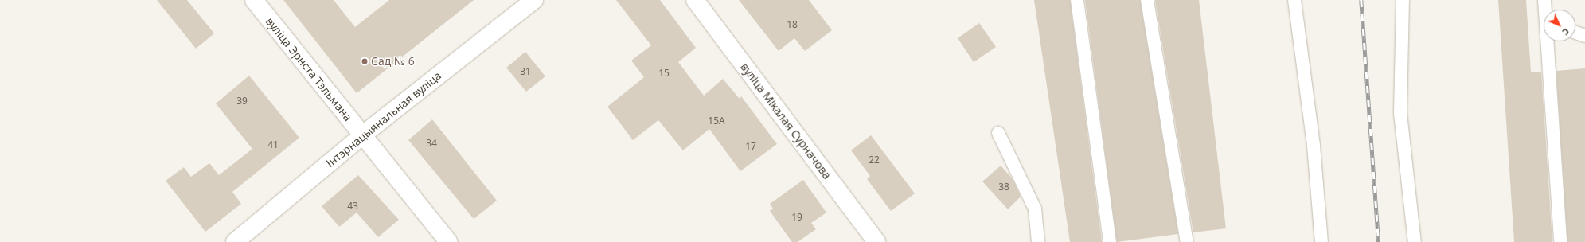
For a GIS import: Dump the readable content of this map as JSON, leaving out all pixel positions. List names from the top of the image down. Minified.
{"streets":{"street":["вуліца Эрнста Тэльмана","Інтэрнацыянальная вуліца","вуліца Мікалая Сурначова"]},"crossings":[["вуліца Эрнста Тэльмана","Інтэрнацыянальная вуліца"]],"places":["Сад № 6"],"house_numbers":["18","31","15","39","15А","34","41","17","22","38","43","19"],"north":"bottom right"}
